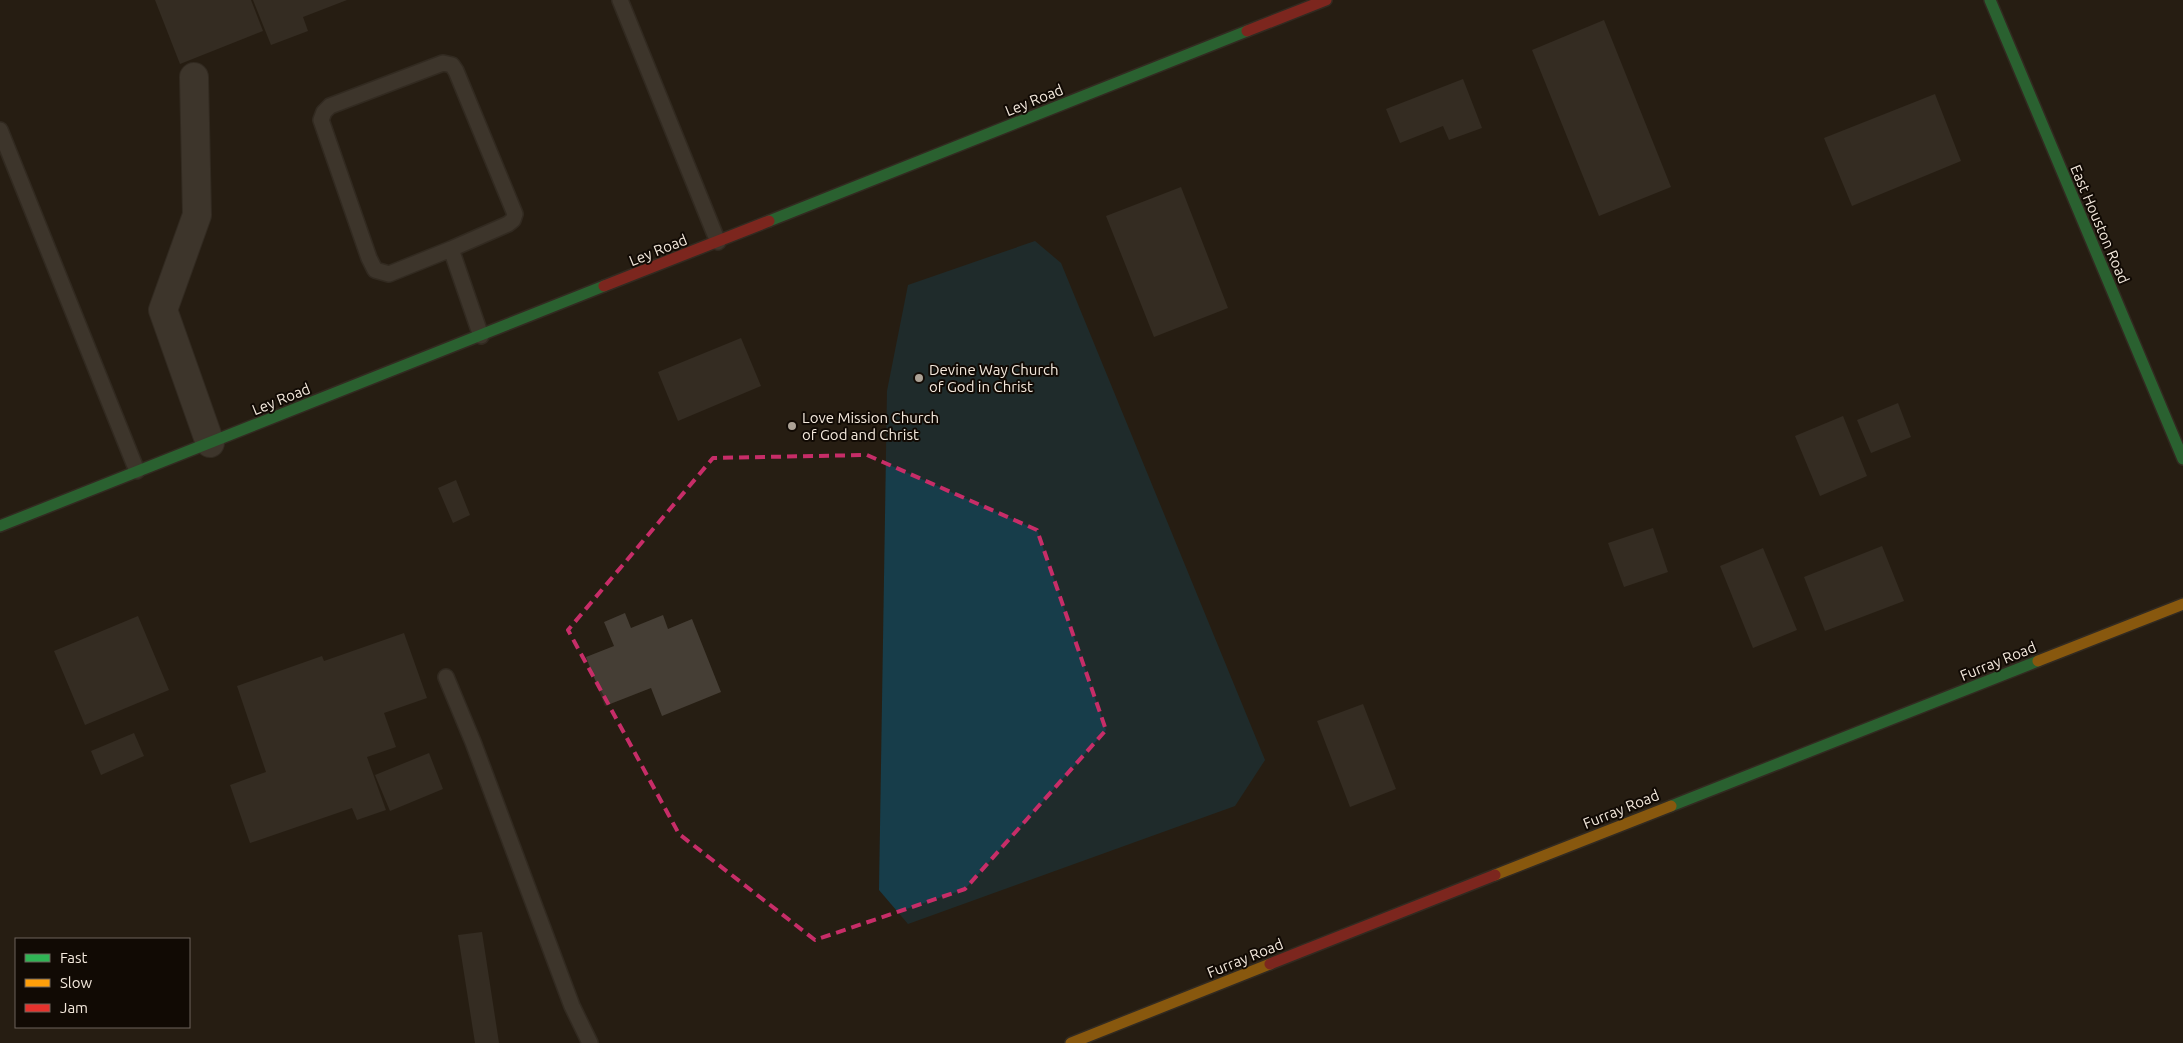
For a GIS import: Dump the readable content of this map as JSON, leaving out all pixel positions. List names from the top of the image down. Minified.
{"streets":{"street":["Ley Road","East Houston Road","Furray Road"]},"places":["Devine Way Church of God in Christ","Love Mission Church of God and Christ"],"legend":["Fast","Slow","Jam"]}
